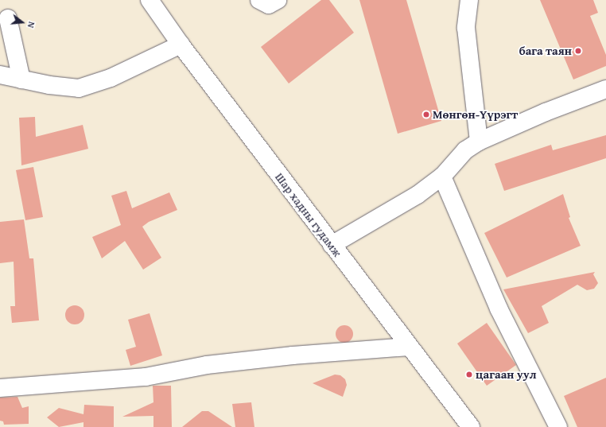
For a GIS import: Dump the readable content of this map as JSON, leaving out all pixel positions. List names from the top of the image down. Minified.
{"streets":{"street":["Шар хадны гудамж"]},"places":["бага таян","Мөнгөн-Үүрэгт","цагаан уул"],"north":"right"}
